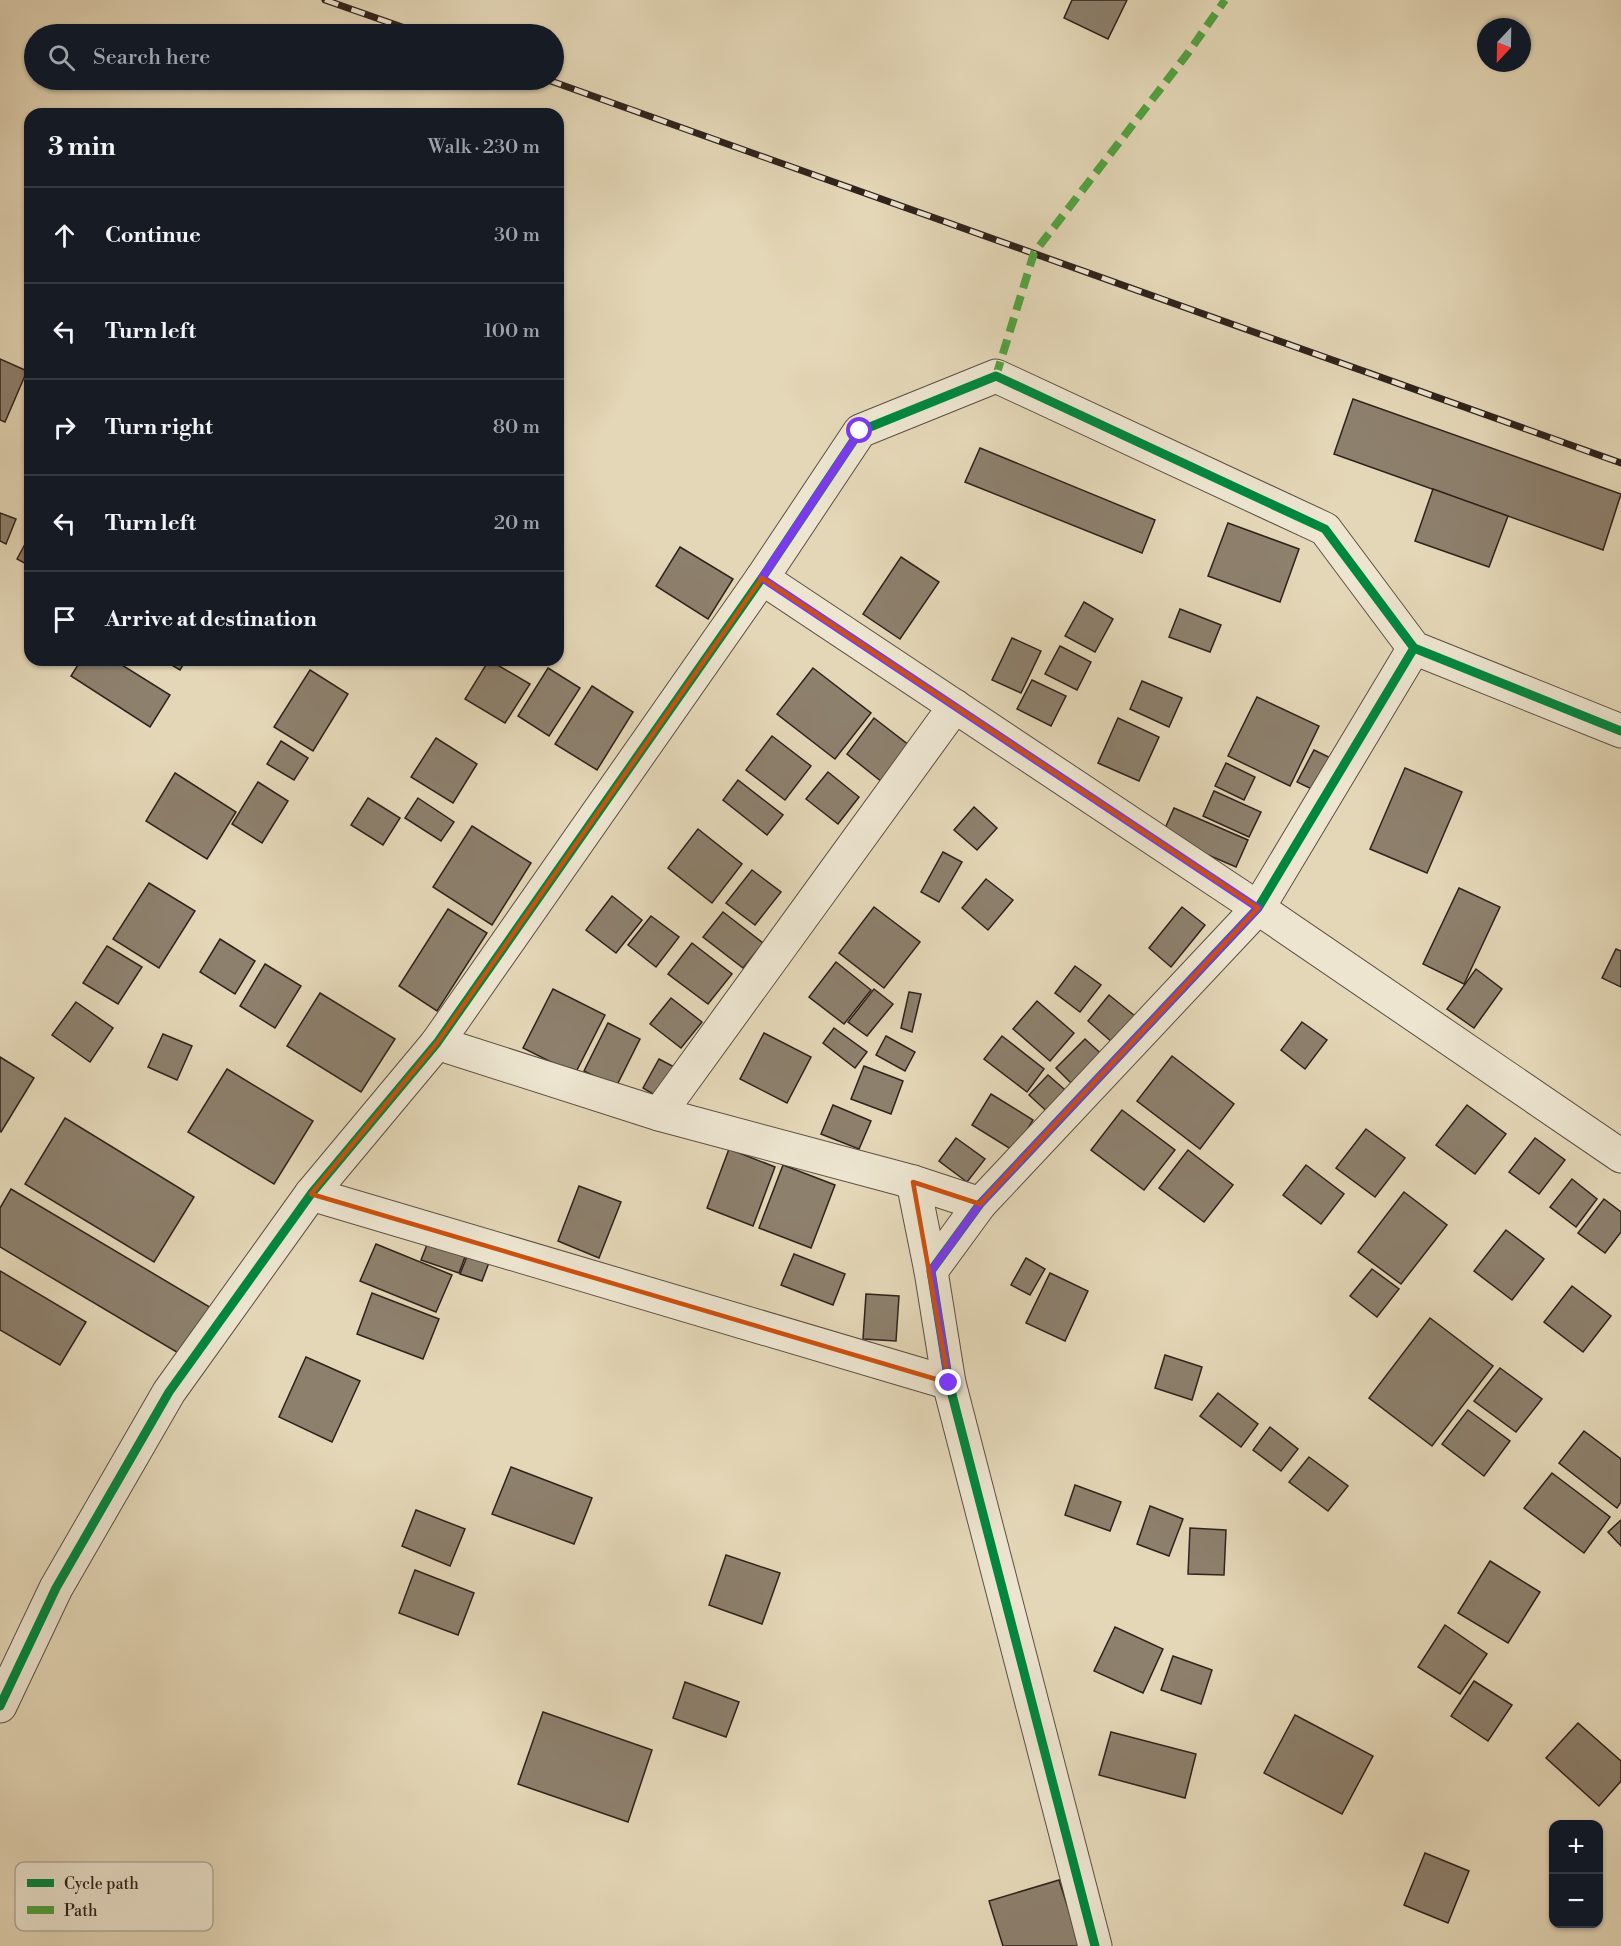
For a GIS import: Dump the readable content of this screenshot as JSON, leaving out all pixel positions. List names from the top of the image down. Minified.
{"legend":["Cycle path","Path"],"north":"bottom","page":{"search":"Search here","heading":["3 min","Walk · 230 m"],"list":[["Continue","30 m"],["Turn left","100 m"],["Turn right","80 m"],["Turn left","20 m"],"Arrive at destination"],"map_buttons":["+","−"]}}
